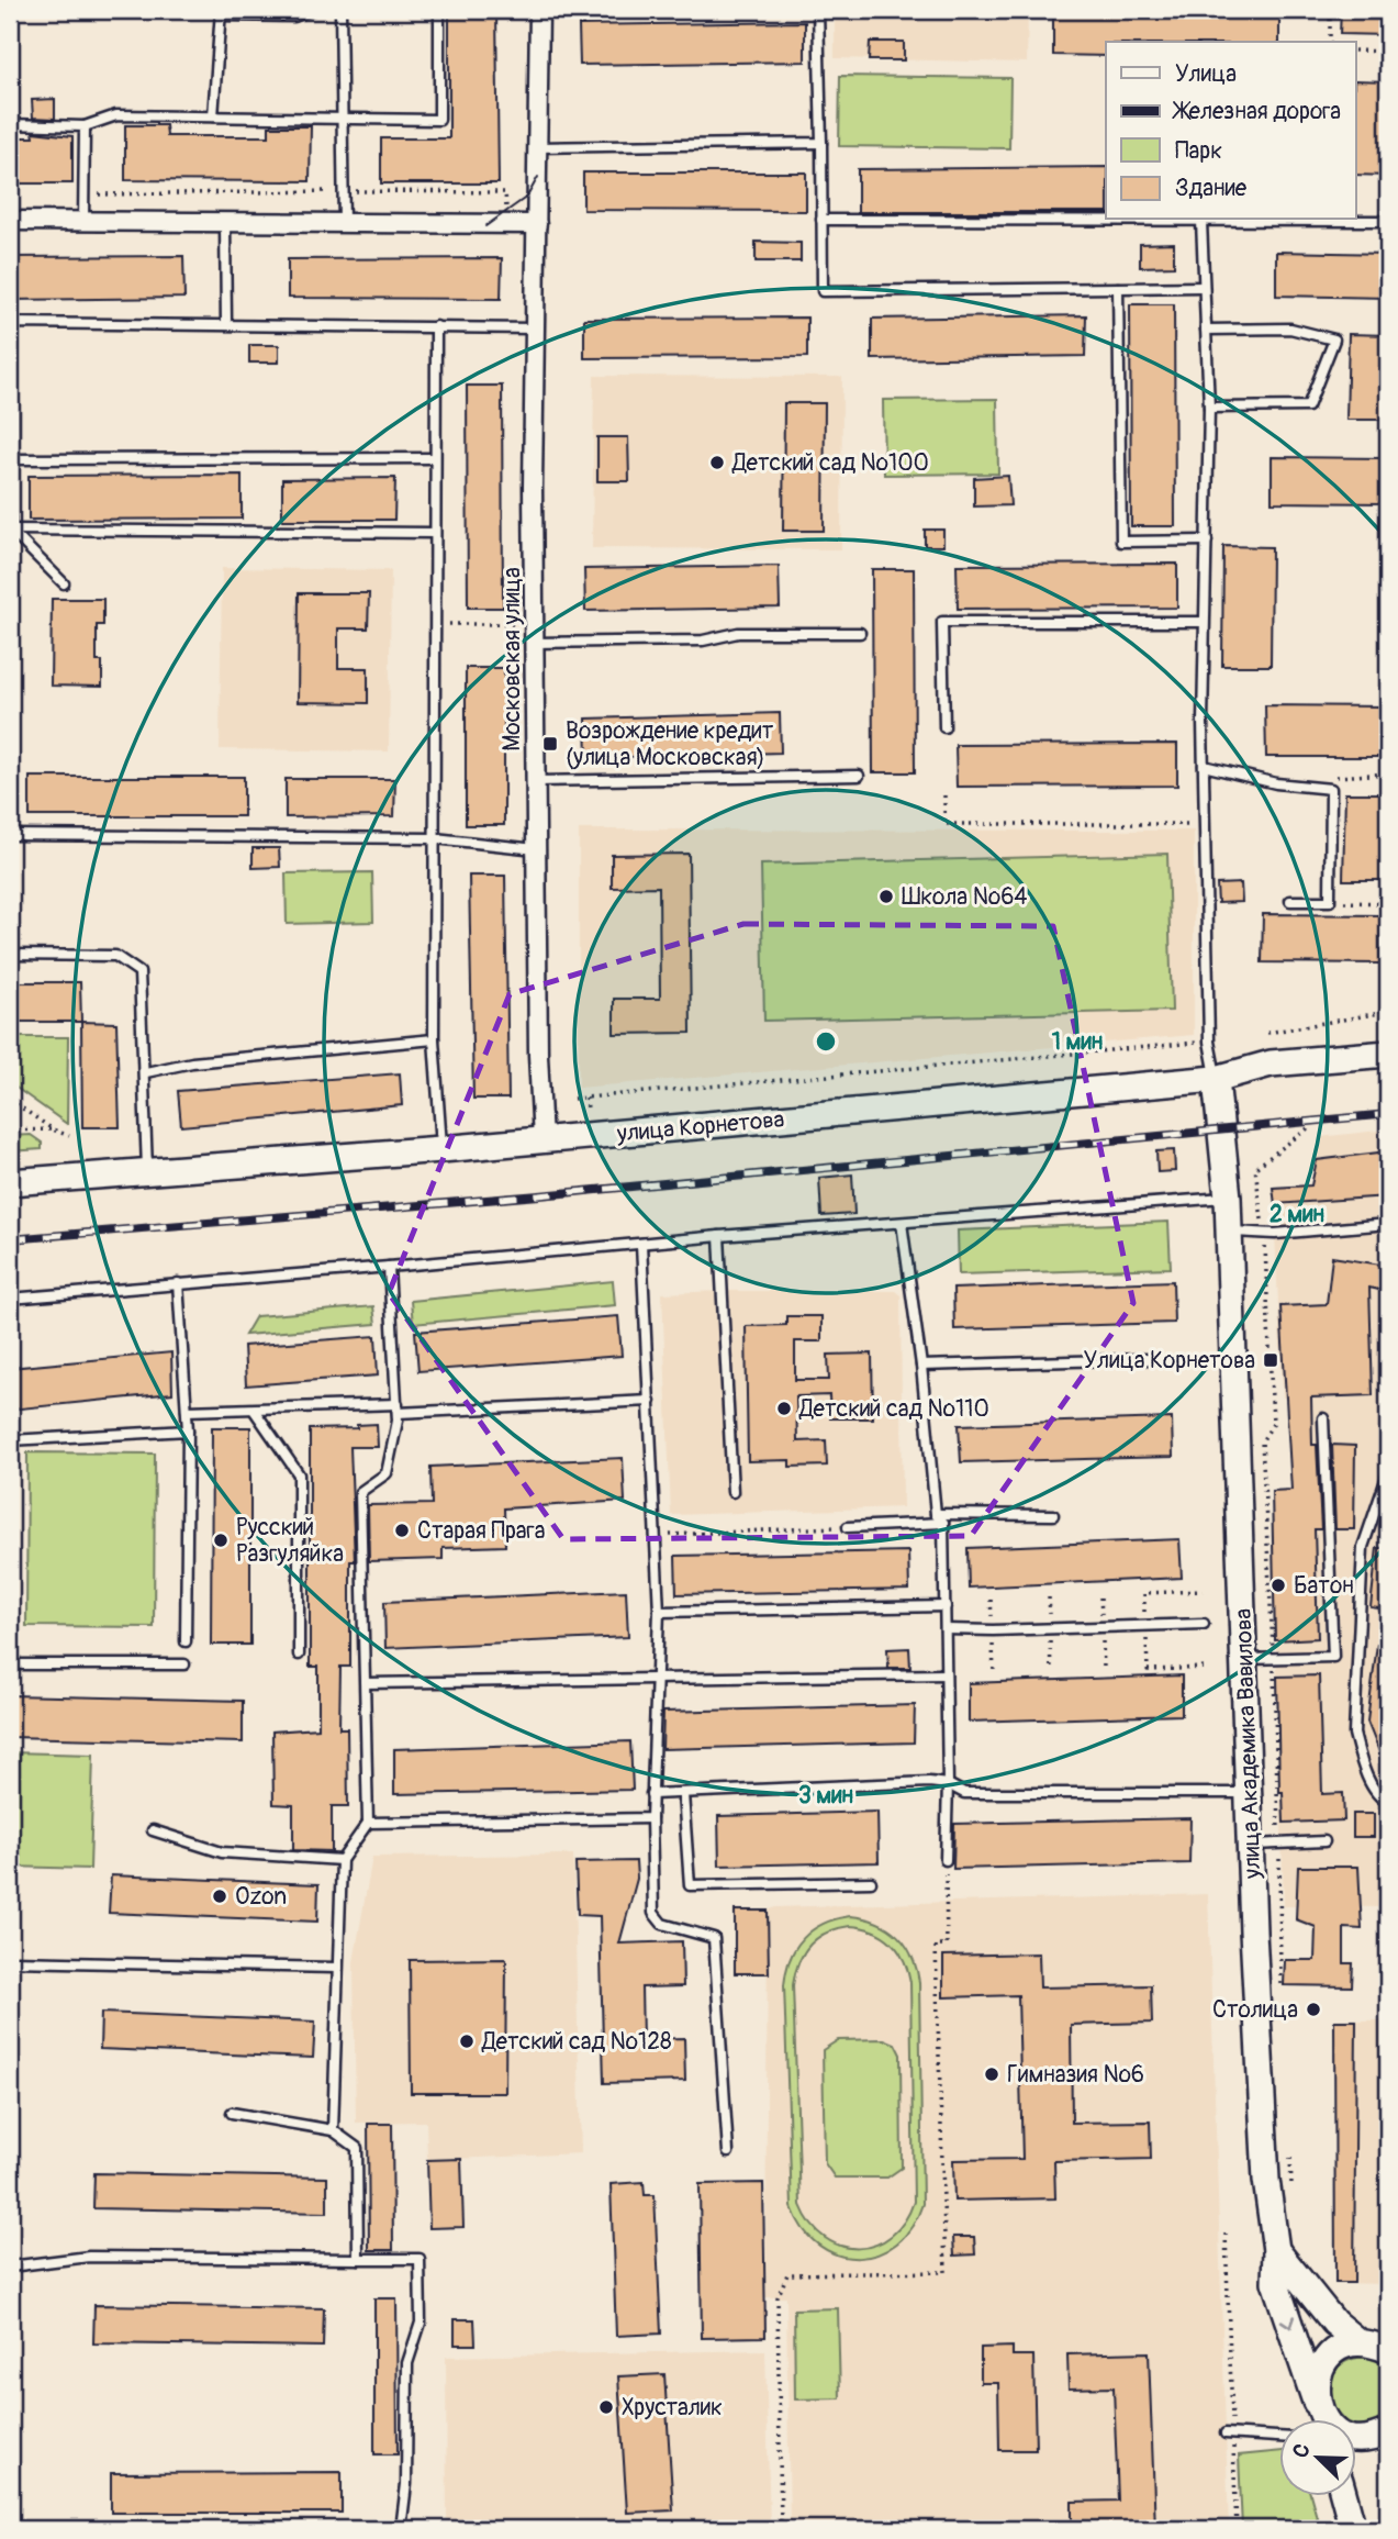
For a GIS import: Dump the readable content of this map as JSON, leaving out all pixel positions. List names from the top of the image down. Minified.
{"streets":{"street":["Московская улица","улица Корнетова","улица Академика Вавилова"]},"crossings":[["Московская улица","улица Корнетова"],["улица Корнетова","улица Академика Вавилова"]],"places":{"other":["Детский сад №100","Школа №64","Детский сад №110","Старая Прага","Русский Разгуляйка","Батон","Ozon","Столица","Детский сад №128","Гимназия №6","Хрусталик"],"transit":["Возрождение кредит (улица Московская)","Улица Корнетова"]},"legend":["Улица","Железная дорога","Парк","Здание"],"north":"top left","rings":["1 мин","2 мин","3 мин"]}
